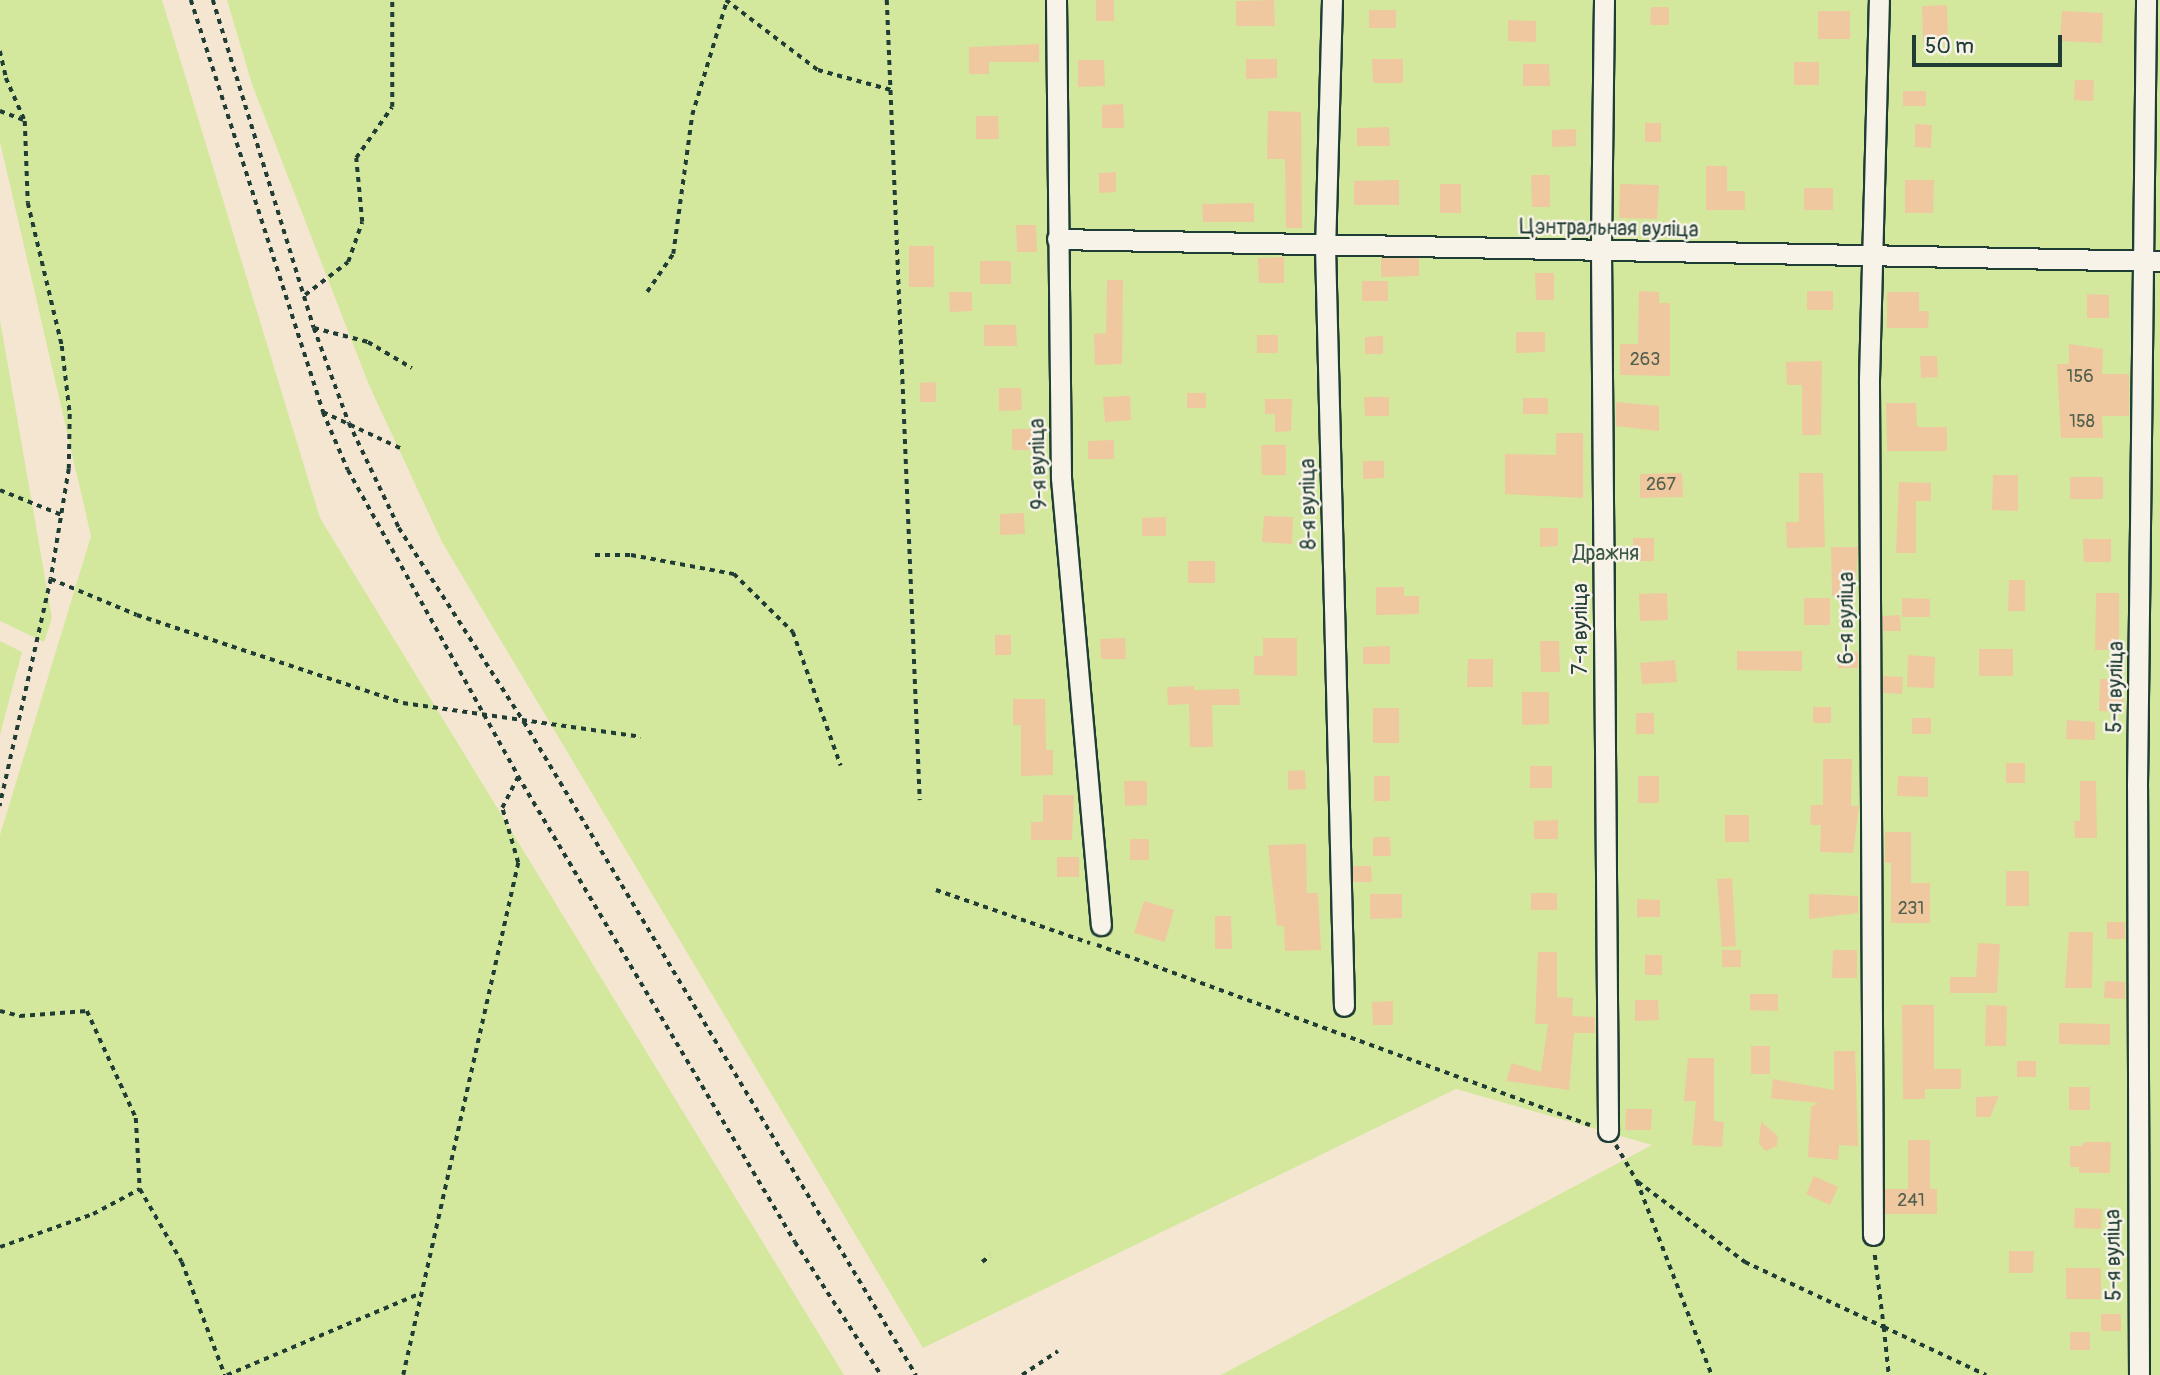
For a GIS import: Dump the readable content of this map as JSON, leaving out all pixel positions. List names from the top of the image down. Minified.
{"streets":{"street":["Цэнтральная вуліца","9-я вуліца","8-я вуліца","6-я вуліца","7-я вуліца","5-я вуліца"]},"crossings":[["Цэнтральная вуліца","9-я вуліца"],["Цэнтральная вуліца","8-я вуліца"],["Цэнтральная вуліца","6-я вуліца"],["Цэнтральная вуліца","7-я вуліца"],["Цэнтральная вуліца","5-я вуліца"]],"parks":["Дражня"],"house_numbers":["263","156","158","267","231","241"],"scale_bar":"50 m"}
